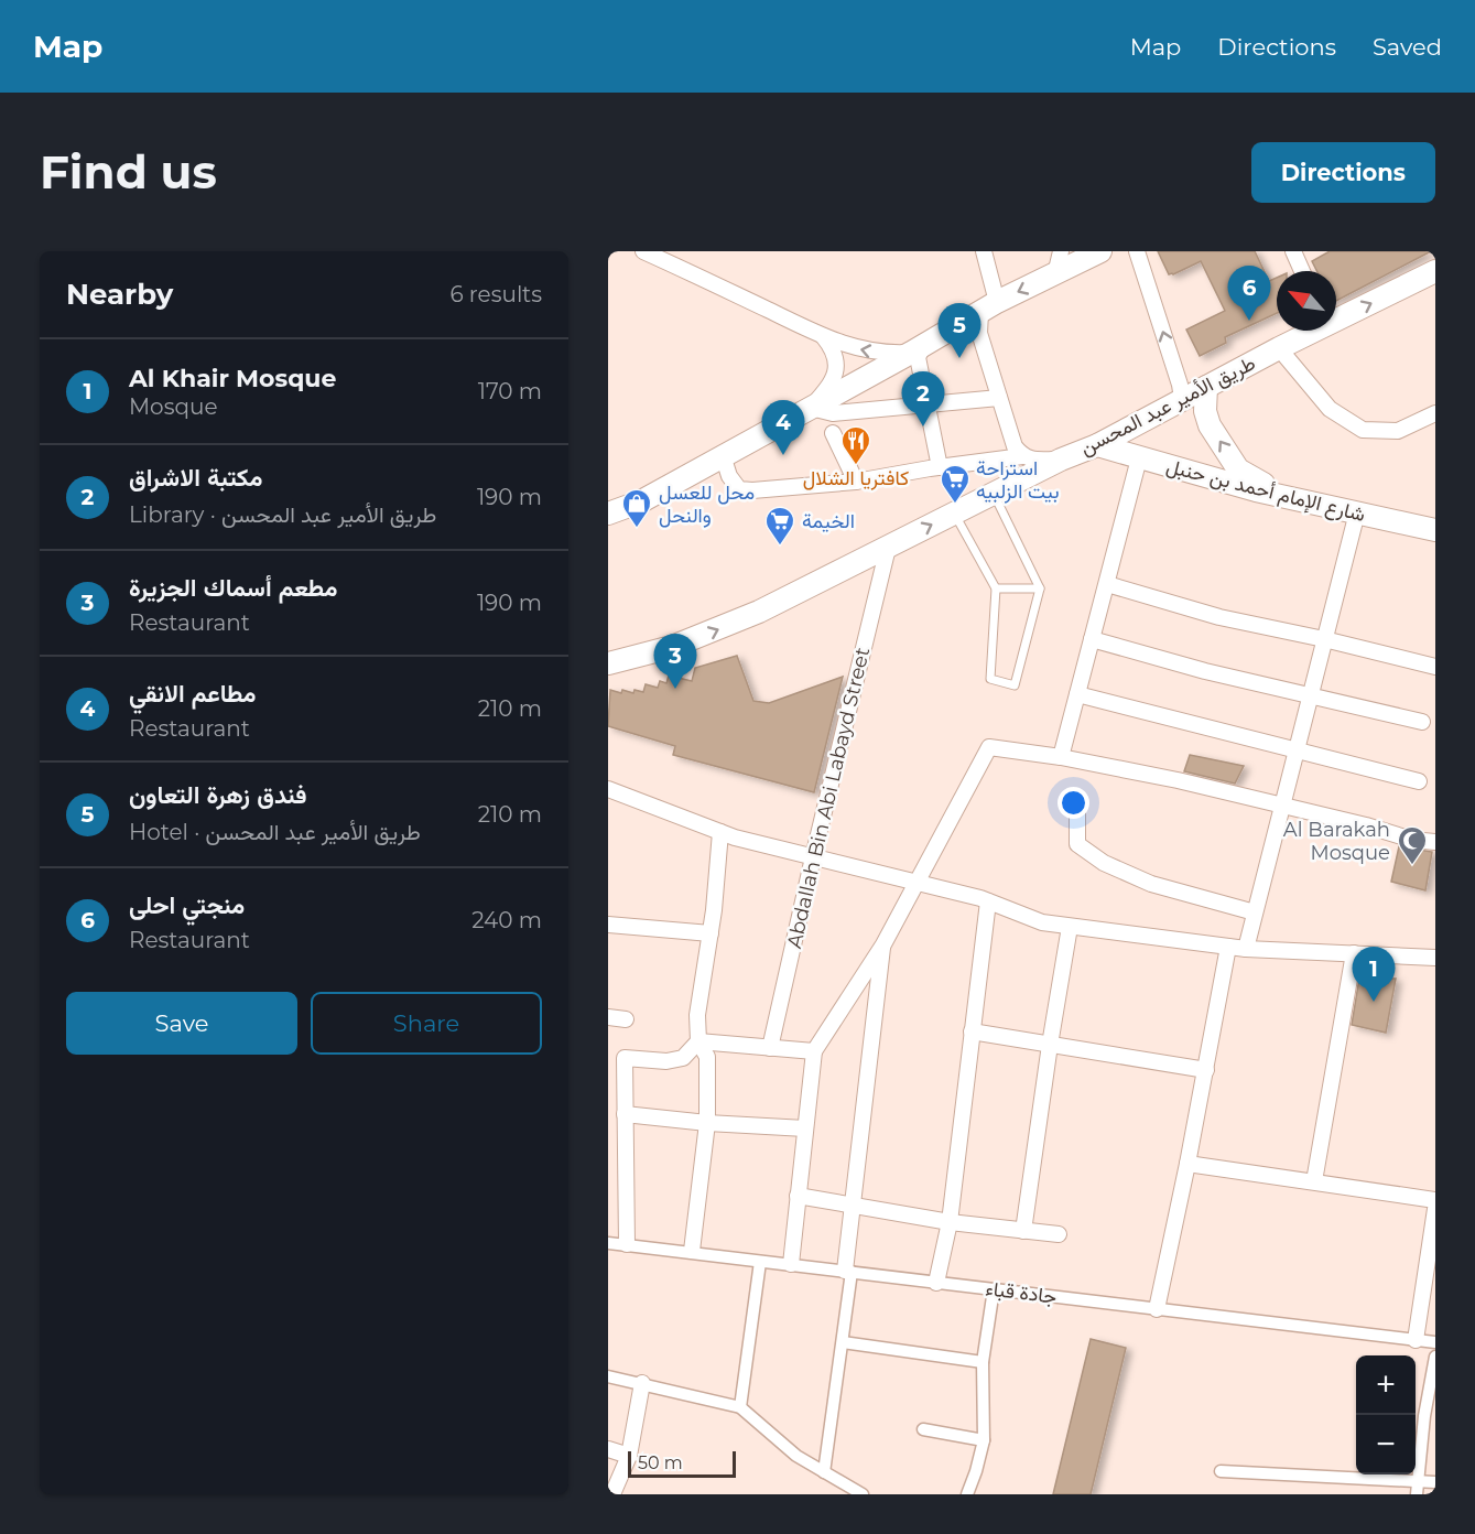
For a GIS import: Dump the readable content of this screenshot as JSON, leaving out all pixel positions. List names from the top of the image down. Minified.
{"streets":{"main road":["طريق الأمير عبد المحسن","شارع الإمام أحمد بن حنبل"],"street":["Abdallah Bin Abi Labayd Street","جادة قباء"]},"crossings":[["طريق الأمير عبد المحسن","شارع الإمام أحمد بن حنبل"],["طريق الأمير عبد المحسن","Abdallah Bin Abi Labayd Street"]],"places":{"restaurant":["كافتريا الشلال"],"supermarket":["استراحة بيت الزلبيه","الخيمة"],"shop":["محل للعسل والنحل"],"mosque":["Al Barakah Mosque"]},"scale_bar":"50 m","north":"top left","page":{"header":"Map","nav":["Map","Directions","Saved"],"buttons":["Directions",["Save","Share"]],"title":"Find us","heading":["Nearby","6 results"],"pins":["6","5","2","4","3","1"],"list":[{"mark":"1","name":"Al Khair Mosque","note":"Mosque","value":"170 m"},{"mark":"2","name":"مكتبة الاشراق","note":"Library · طريق الأمير عبد المحسن","value":"190 m"},{"mark":"3","name":"مطعم أسماك الجزيرة","note":"Restaurant","value":"190 m"},{"mark":"4","name":"مطاعم الانقي","note":"Restaurant","value":"210 m"},{"mark":"5","name":"فندق زهرة التعاون","note":"Hotel · طريق الأمير عبد المحسن","value":"210 m"},{"mark":"6","name":"منجتي احلى","note":"Restaurant","value":"240 m"}],"map_buttons":["+","−"],"scale":"50 m"}}
